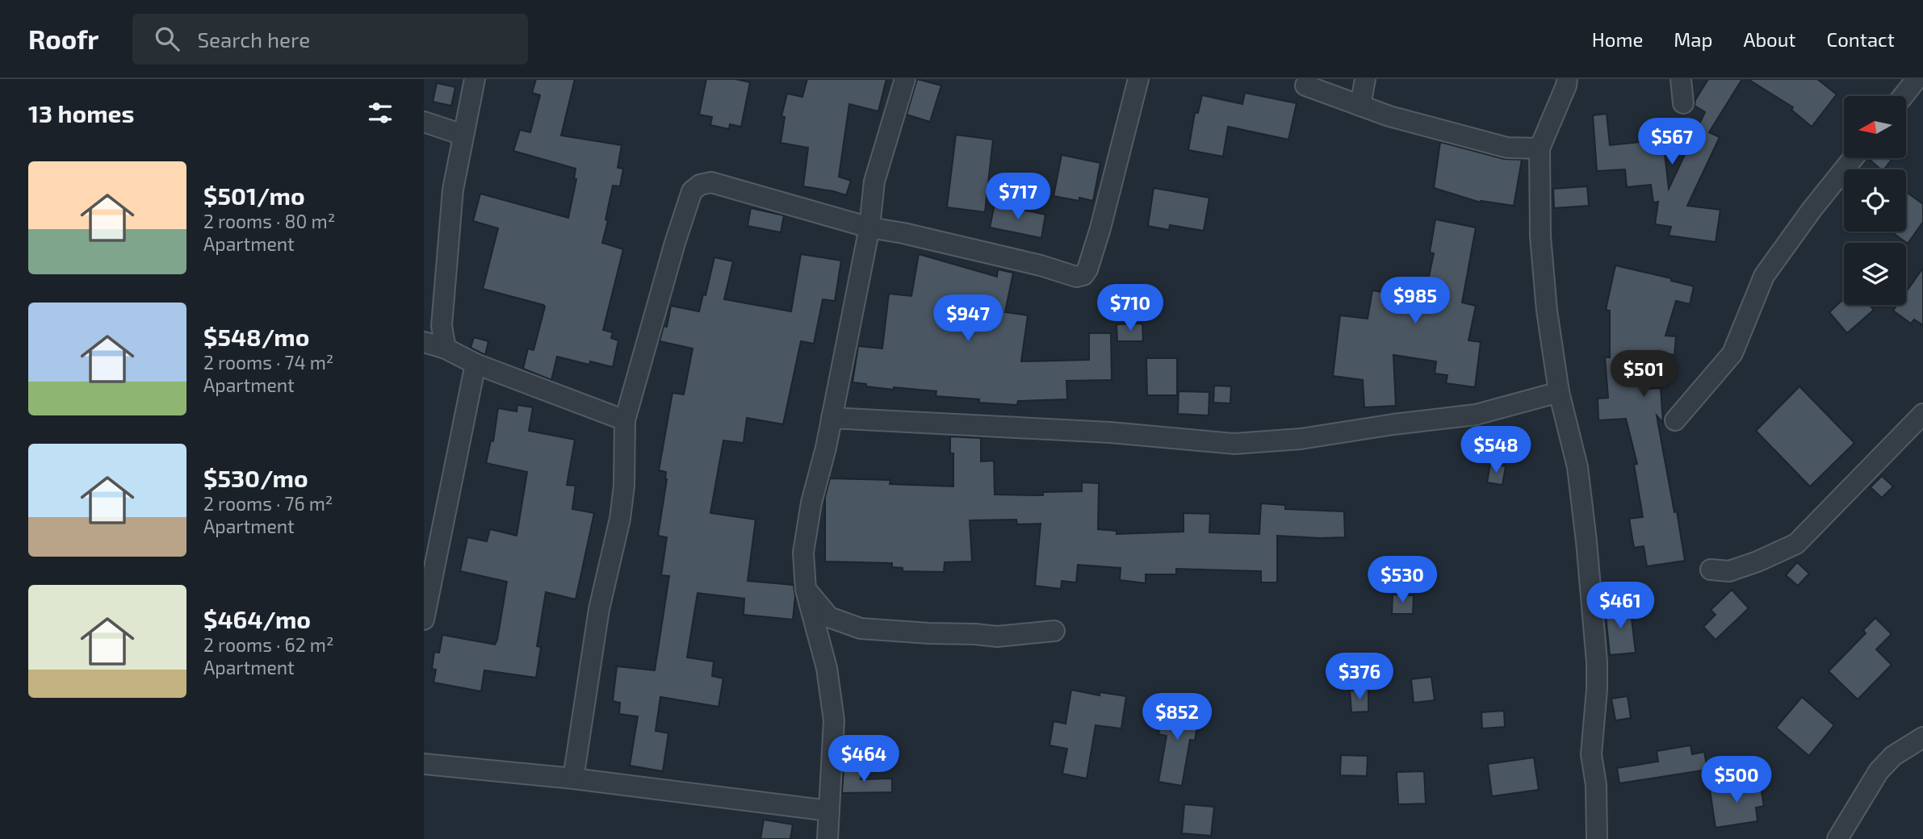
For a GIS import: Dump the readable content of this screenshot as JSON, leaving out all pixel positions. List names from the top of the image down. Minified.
{"north":"left","page":{"header":"Roofr","search":"Search here","nav":["Home","Map","About","Contact"],"heading":"13 homes","price":["$567","$717","$985","$710","$947","$501","$548","$530","$461","$376","$852","$464","$500"],"list":[{"name":"$501/mo","note":"2 rooms · 80 m² · Apartment"},{"name":"$548/mo","note":"2 rooms · 74 m² · Apartment"},{"name":"$530/mo","note":"2 rooms · 76 m² · Apartment"},{"name":"$464/mo","note":"2 rooms · 62 m² · Apartment"}]}}
